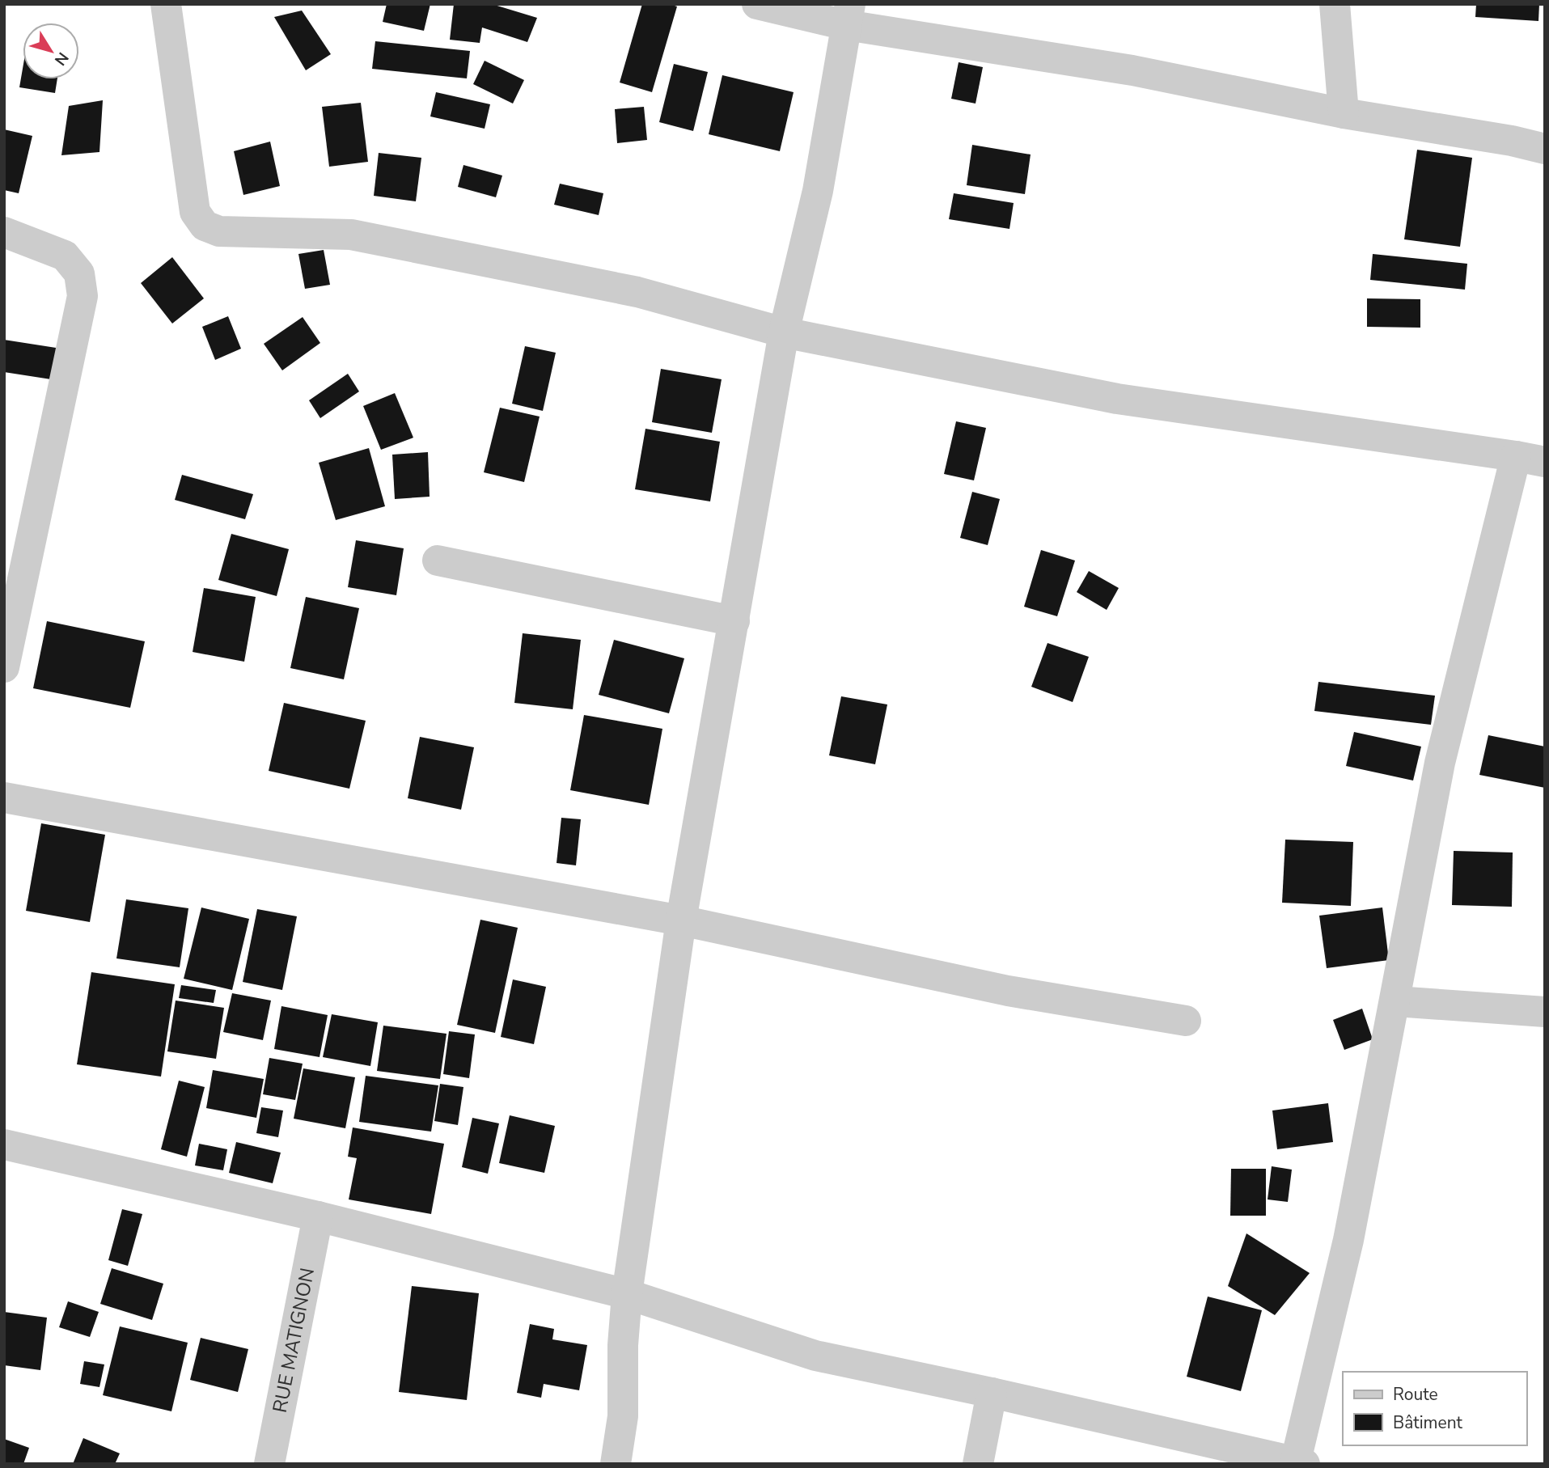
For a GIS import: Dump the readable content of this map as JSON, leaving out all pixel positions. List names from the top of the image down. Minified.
{"streets":{"street":["RUE MATIGNON"]},"legend":["Route","Bâtiment"],"north":"bottom right"}
